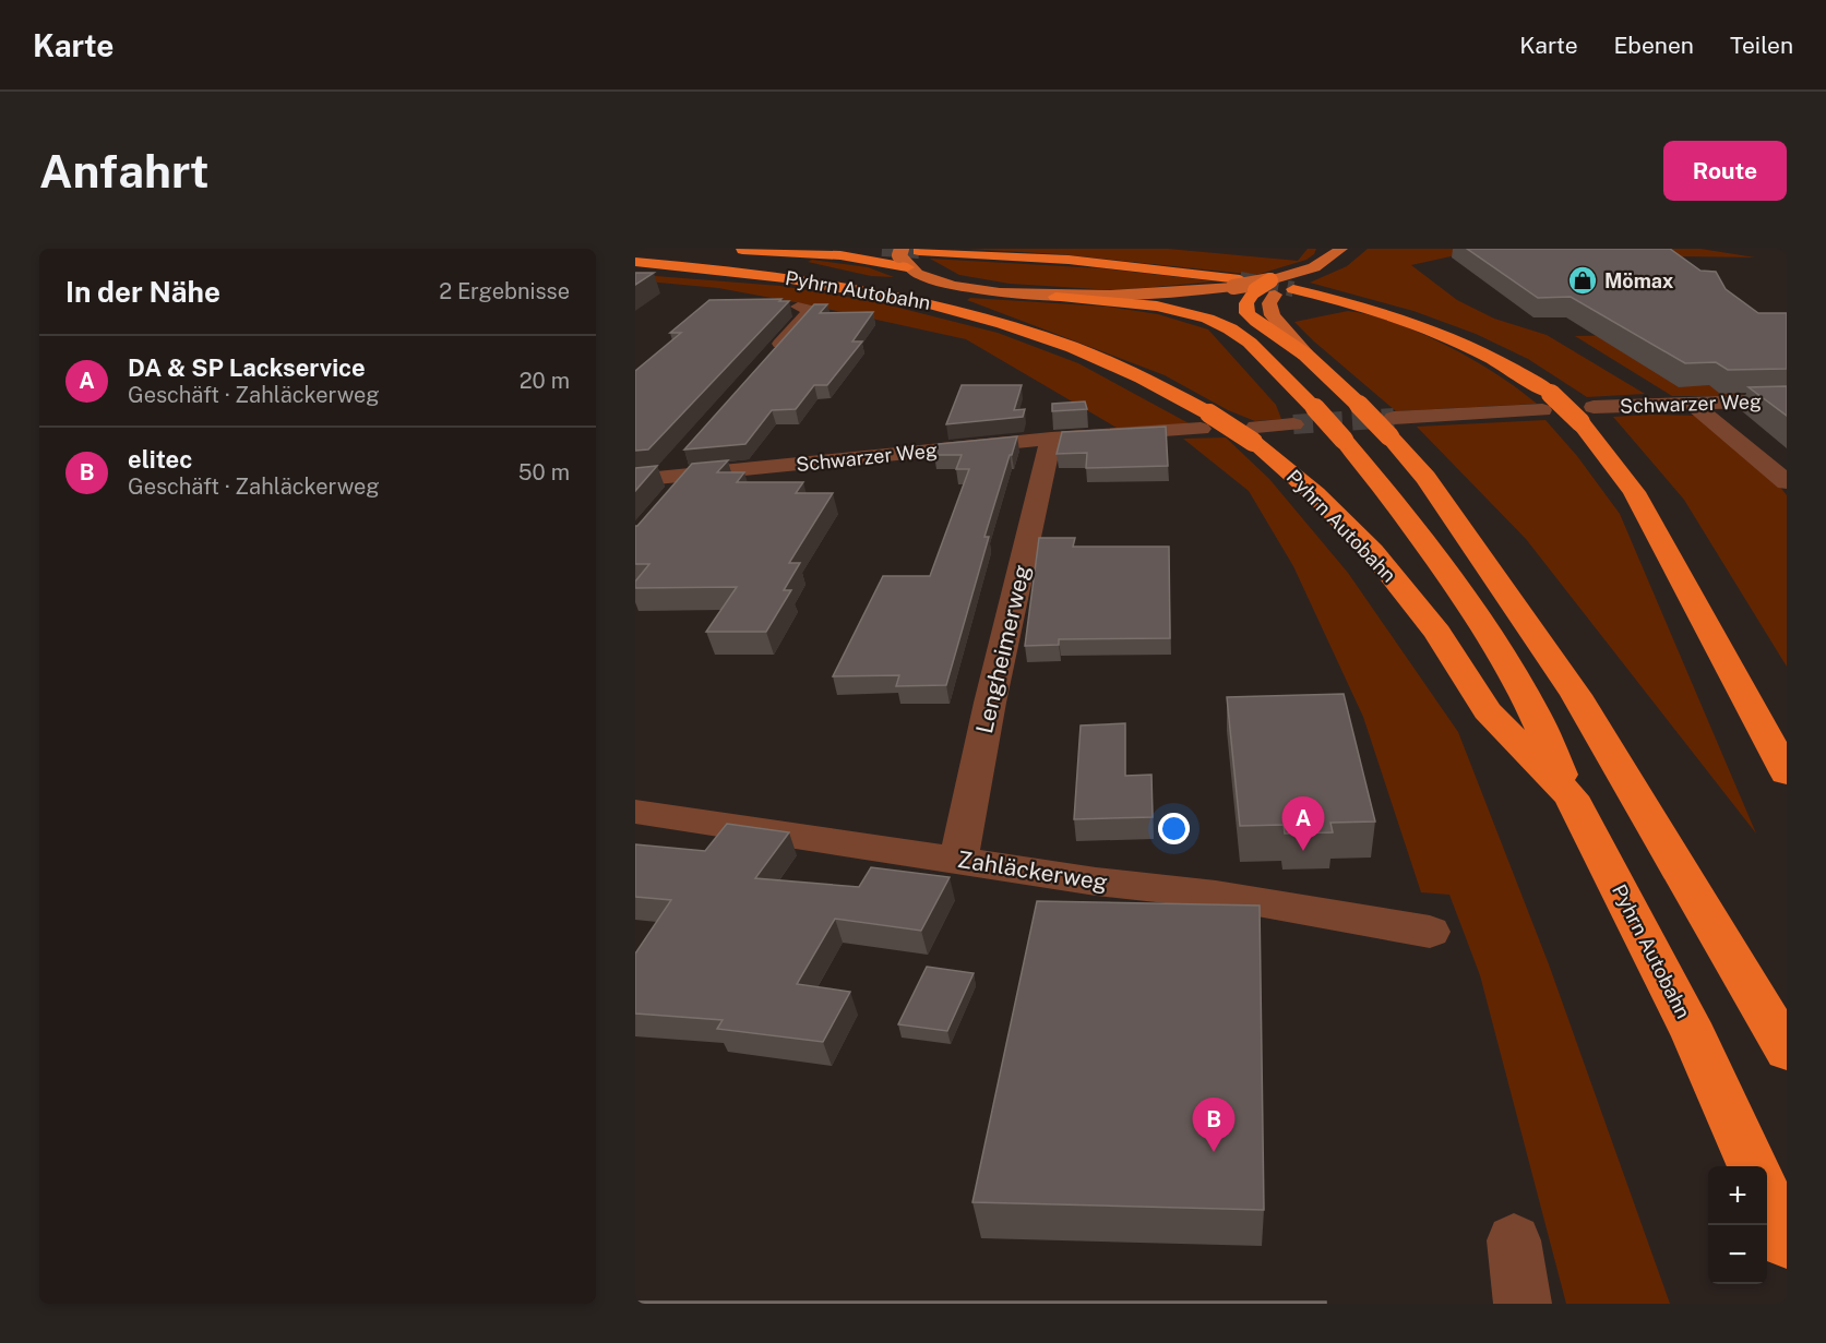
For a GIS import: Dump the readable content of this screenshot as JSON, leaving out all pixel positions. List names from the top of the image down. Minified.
{"streets":{"highway":["Pyhrn Autobahn"],"street":["Schwarzer Weg","Lengheimerweg","Zahläckerweg"]},"crossings":[["Pyhrn Autobahn","Schwarzer Weg"],["Schwarzer Weg","Lengheimerweg"],["Lengheimerweg","Zahläckerweg"]],"places":{"shop":["Mömax"]},"page":{"header":"Karte","nav":["Karte","Ebenen","Teilen"],"buttons":"Route","title":"Anfahrt","heading":["In der Nähe","2 Ergebnisse"],"list":[{"mark":"A","name":"DA & SP Lackservice","note":"Geschäft · Zahläckerweg","value":"20 m"},{"mark":"B","name":"elitec","note":"Geschäft · Zahläckerweg","value":"50 m"}],"pins":["A","B"],"map_buttons":["+","−"]}}
